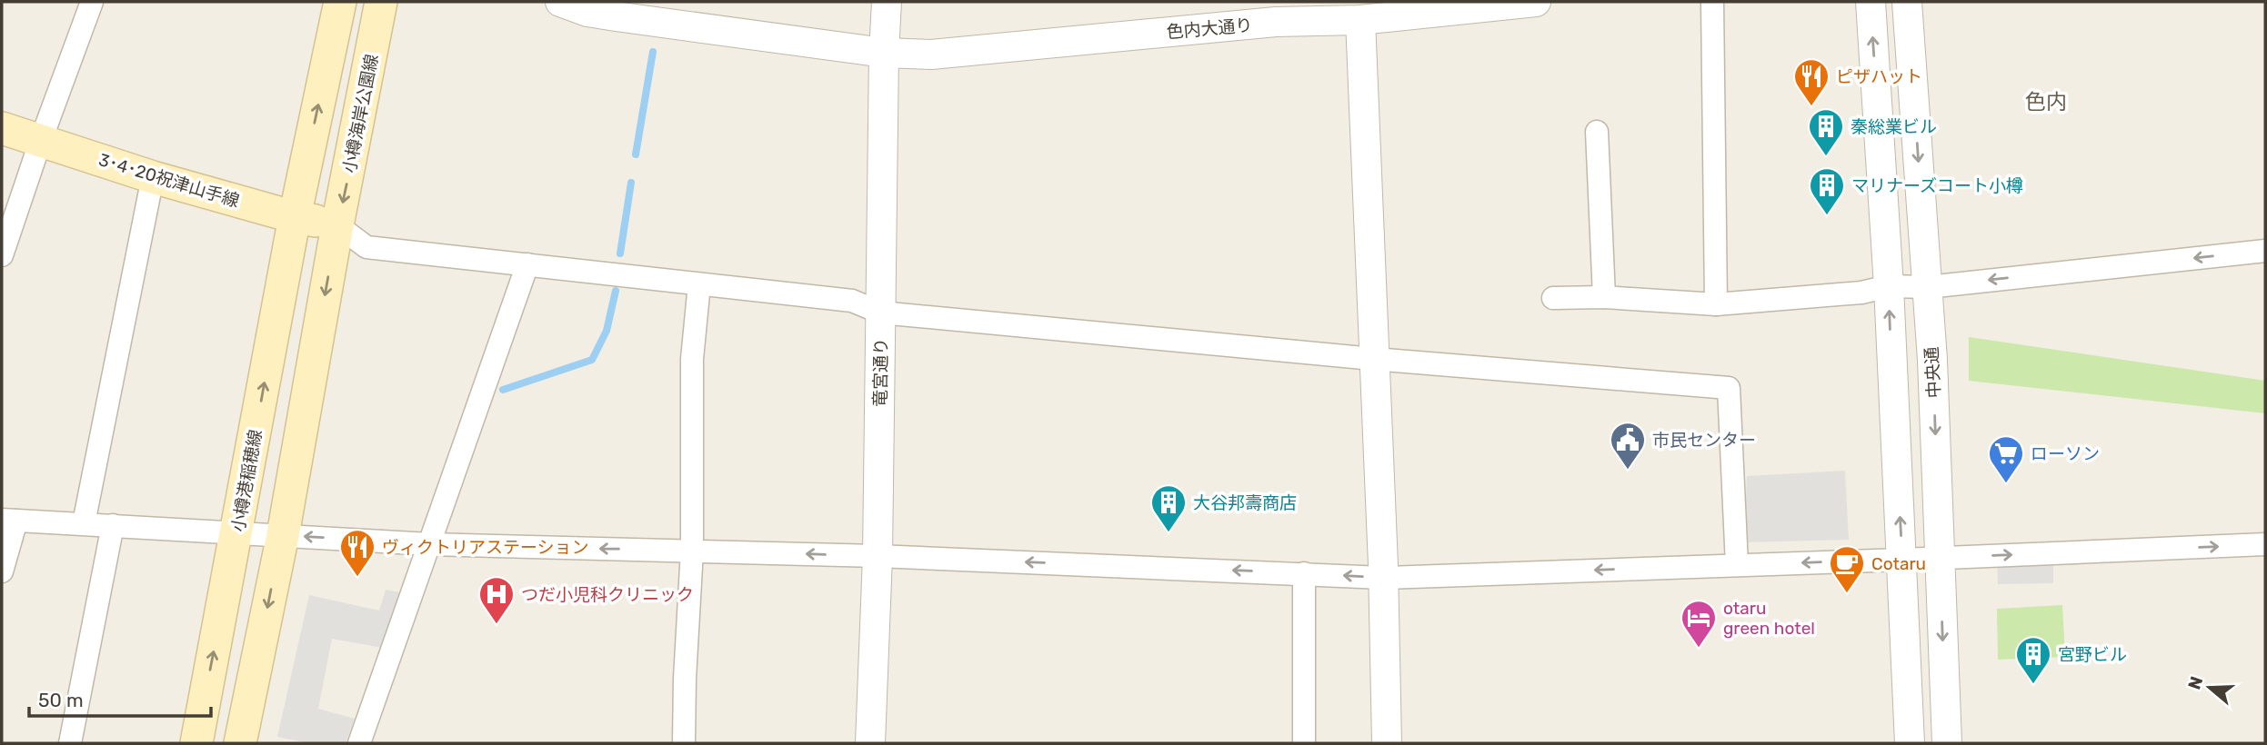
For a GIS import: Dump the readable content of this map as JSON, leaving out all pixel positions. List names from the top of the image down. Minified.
{"streets":{"main road":["小樽海岸公園線","3･4･20祝津山手線","小樽港稲穂線"],"street":["色内大通り","竜宮通り","中央通"]},"crossings":[["色内大通り","竜宮通り"],["小樽海岸公園線","3･4･20祝津山手線"],["3･4･20祝津山手線","小樽港稲穂線"]],"districts":["色内"],"places":{"restaurant":["ピザハット","ヴィクトリアステーション"],"building":["秦総業ビル","マリナーズコート小樽","大谷邦壽商店","宮野ビル"],"public building":["市民センター"],"supermarket":["ローソン"],"cafe":["Cotaru"],"hospital":["つだ小児科クリニック"],"hotel":["otaru green hotel"]},"scale_bar":"50 m","north":"left"}
